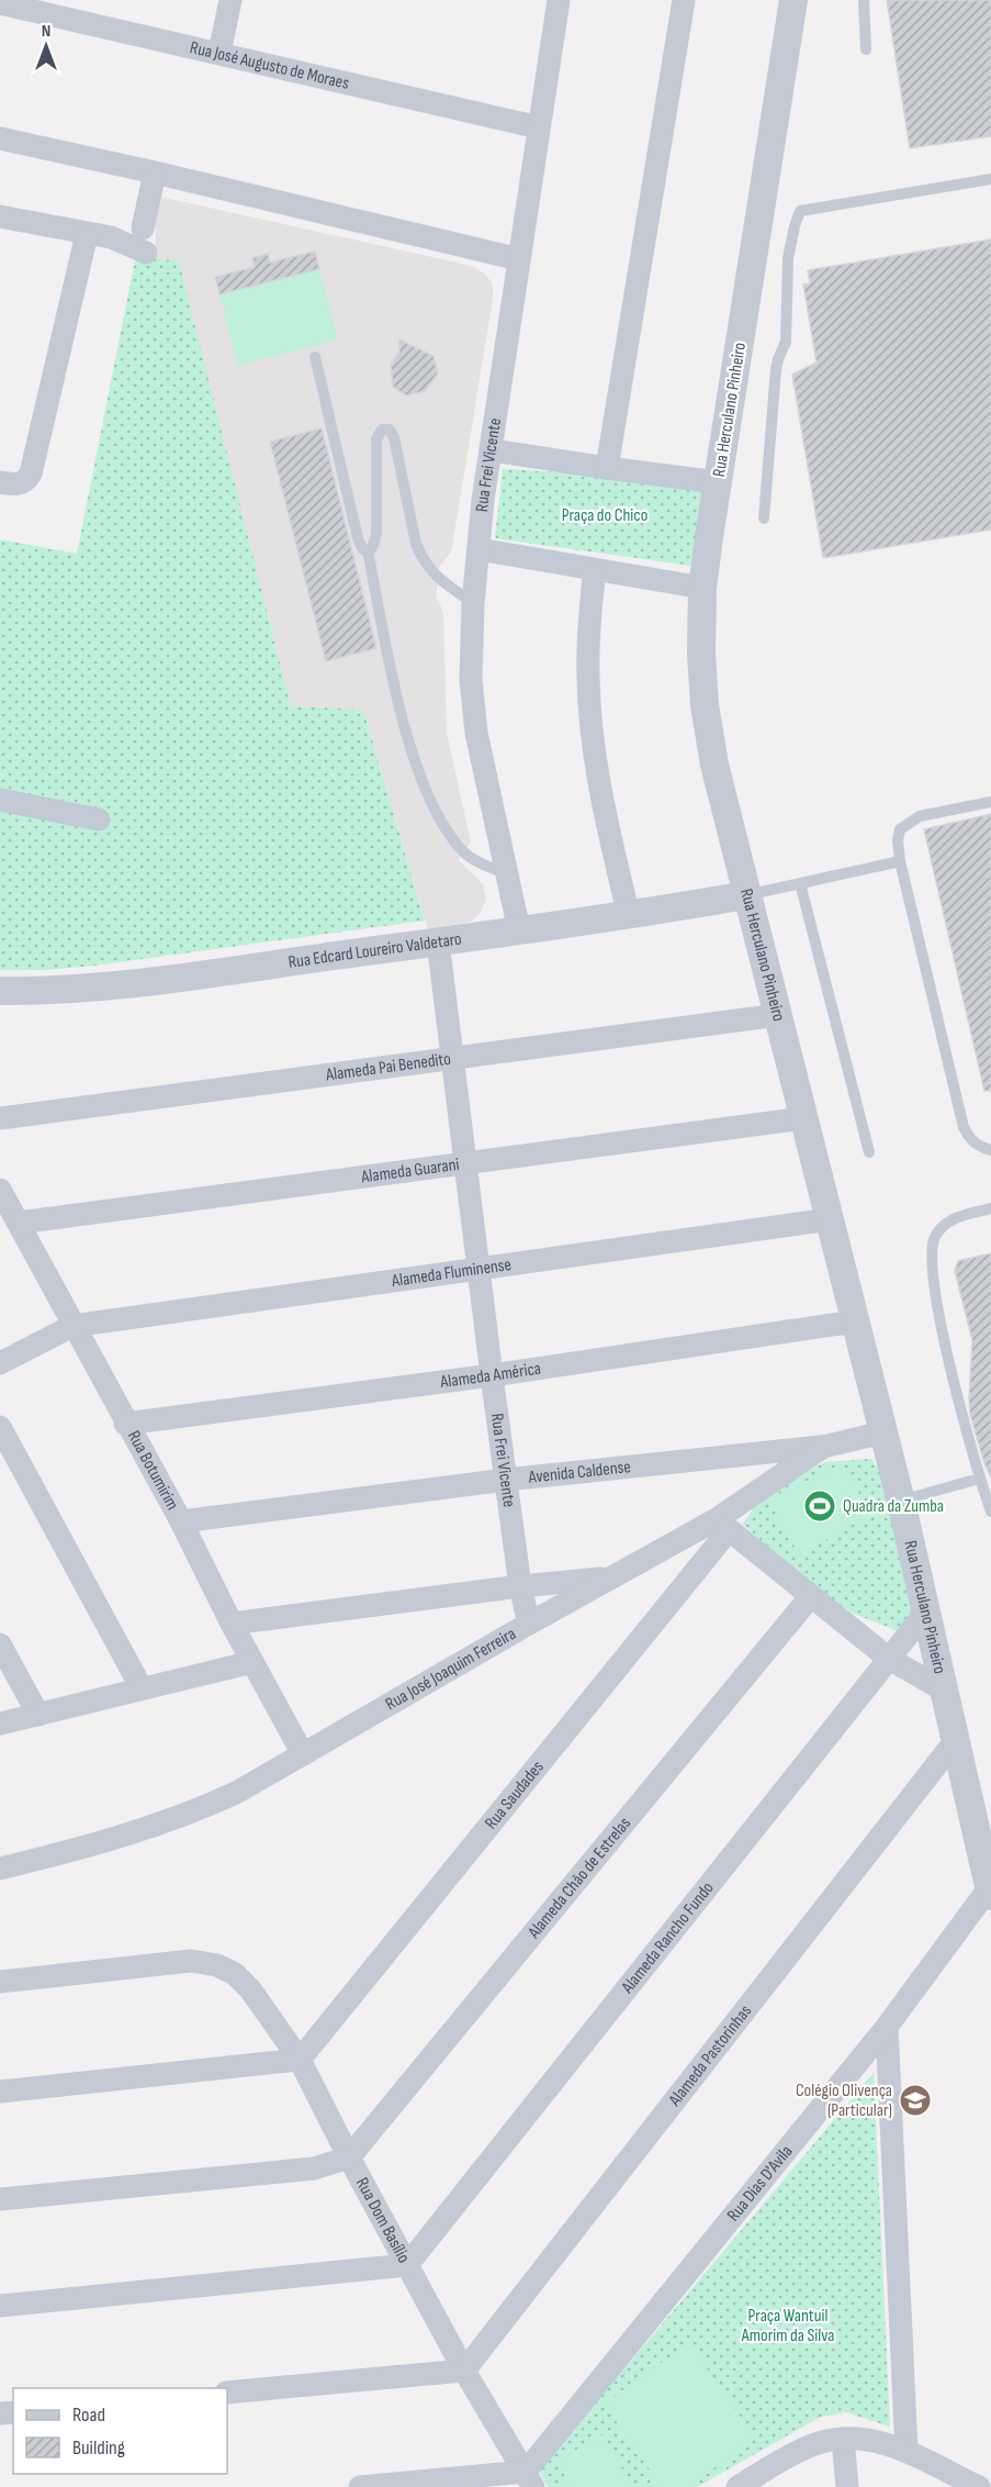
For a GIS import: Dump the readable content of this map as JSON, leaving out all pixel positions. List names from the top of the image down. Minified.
{"streets":{"street":["Rua José Augusto de Moraes","Rua Herculano Pinheiro","Rua Frei Vicente","Rua Edcard Loureiro Valdetaro","Alameda Pai Benedito","Alameda Guarani","Alameda Fluminense","Alameda América","Rua Botumirim","Avenida Caldense","Rua José Joaquim Ferreira","Rua Saudades","Alameda Chão de Estrelas","Alameda Rancho Fundo","Alameda Pastorinhas","Rua Dias D'Avila","Rua Dom Basílio"]},"crossings":[["Rua José Augusto de Moraes","Rua Frei Vicente"],["Rua Herculano Pinheiro","Rua Edcard Loureiro Valdetaro"],["Rua Herculano Pinheiro","Alameda Pai Benedito"],["Rua Herculano Pinheiro","Alameda Guarani"],["Rua Herculano Pinheiro","Alameda Fluminense"],["Rua Herculano Pinheiro","Alameda América"],["Rua Herculano Pinheiro","Rua José Joaquim Ferreira"],["Rua Herculano Pinheiro","Alameda Rancho Fundo"],["Rua Herculano Pinheiro","Alameda Pastorinhas"],["Rua Herculano Pinheiro","Rua Dias D'Avila"],["Rua Frei Vicente","Rua Edcard Loureiro Valdetaro"],["Rua Frei Vicente","Alameda Pai Benedito"],["Rua Frei Vicente","Alameda Guarani"],["Rua Frei Vicente","Alameda Fluminense"],["Rua Frei Vicente","Alameda América"],["Rua Frei Vicente","Avenida Caldense"],["Rua Frei Vicente","Rua José Joaquim Ferreira"],["Alameda Guarani","Rua Botumirim"],["Alameda Fluminense","Rua Botumirim"],["Alameda América","Rua Botumirim"],["Rua Botumirim","Avenida Caldense"],["Rua Botumirim","Rua José Joaquim Ferreira"],["Avenida Caldense","Rua José Joaquim Ferreira"],["Rua José Joaquim Ferreira","Rua Saudades"],["Rua Saudades","Rua Dom Basílio"],["Alameda Chão de Estrelas","Rua Dom Basílio"],["Alameda Rancho Fundo","Rua Dom Basílio"],["Alameda Pastorinhas","Rua Dom Basílio"],["Rua Dias D'Avila","Rua Dom Basílio"]],"parks":["Praça do Chico","Praça Wantuil Amorim da Silva"],"places":{"sports":["Quadra da Zumba"],"school or university":["Colégio Olivença (Particular)"]},"legend":["Road","Building"],"north":"top"}
